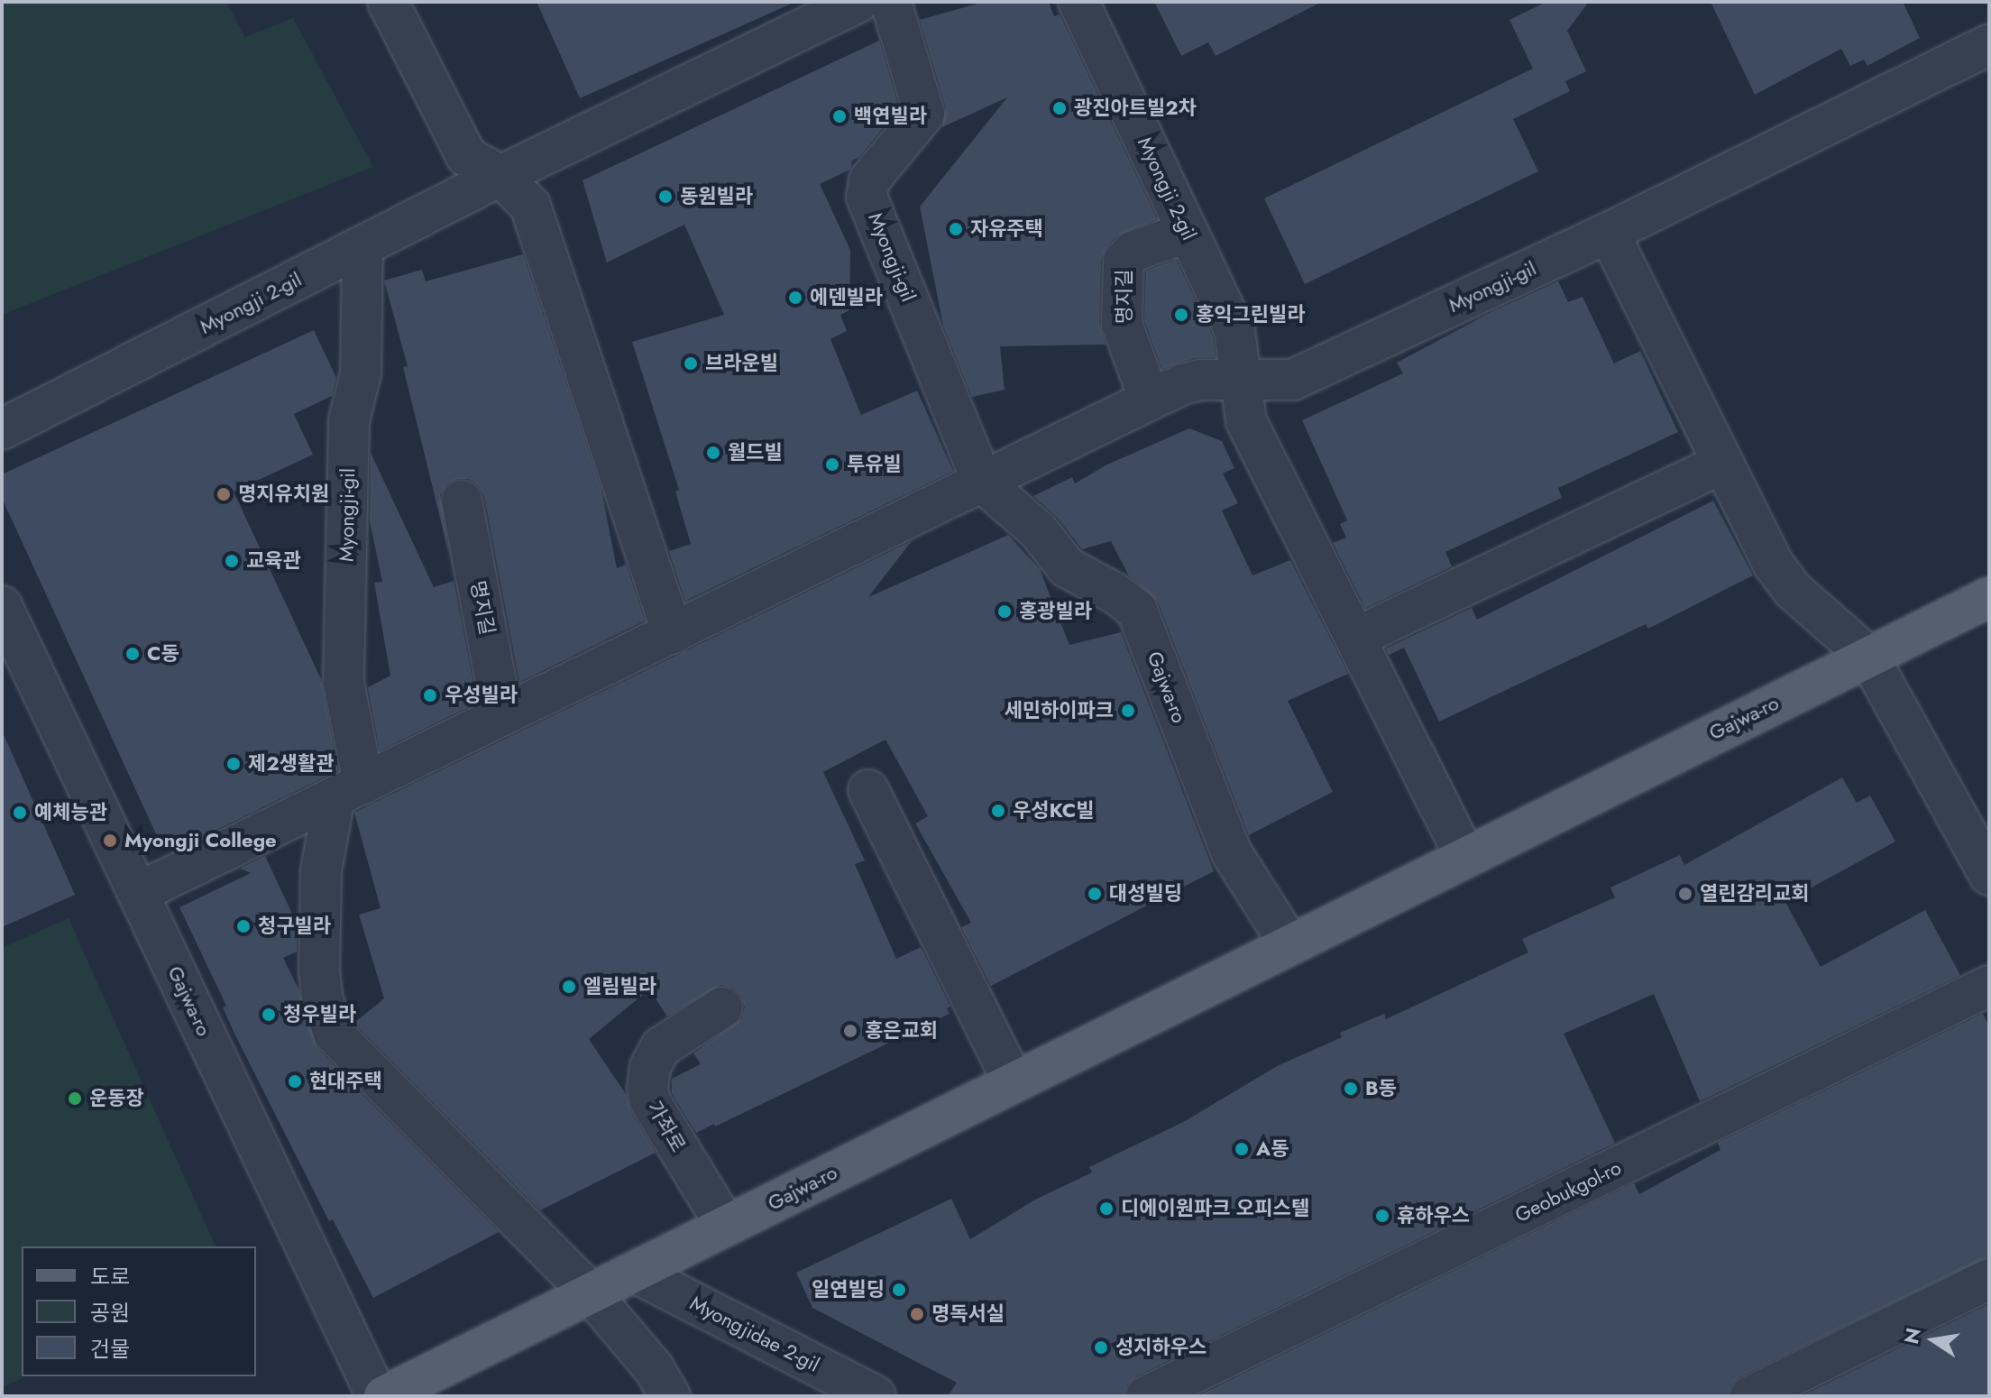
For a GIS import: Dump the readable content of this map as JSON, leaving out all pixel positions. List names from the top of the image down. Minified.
{"streets":{"main road":["Gajwa-ro"],"street":["Myongji 2-gil","Myongji-gil","명지길","가좌로","Geobukgol-ro","Myongjidae 2-gil"]},"crossings":[["Myongji 2-gil","Myongji-gil"],["Myongji 2-gil","명지길"],["Myongji-gil","명지길"],["Myongji-gil","Gajwa-ro"],["Gajwa-ro","가좌로"],["Gajwa-ro","Myongjidae 2-gil"]],"places":["광진아트빌2차","백연빌라","동원빌라","자유주택","에덴빌라","홍익그린빌라","브라운빌","월드빌","투유빌","명지유치원","교육관","홍광빌라","C동","우성빌라","세민하이파크","제2생활관","우성KC빌","예체능관","Myongji College","대성빌딩","열린감리교회","청구빌라","엘림빌라","청우빌라","홍은교회","현대주택","B동","운동장","A동","디에이원파크 오피스텔","휴하우스","일연빌딩","명독서실","성지하우스"],"legend":["도로","공원","건물"],"north":"left"}
